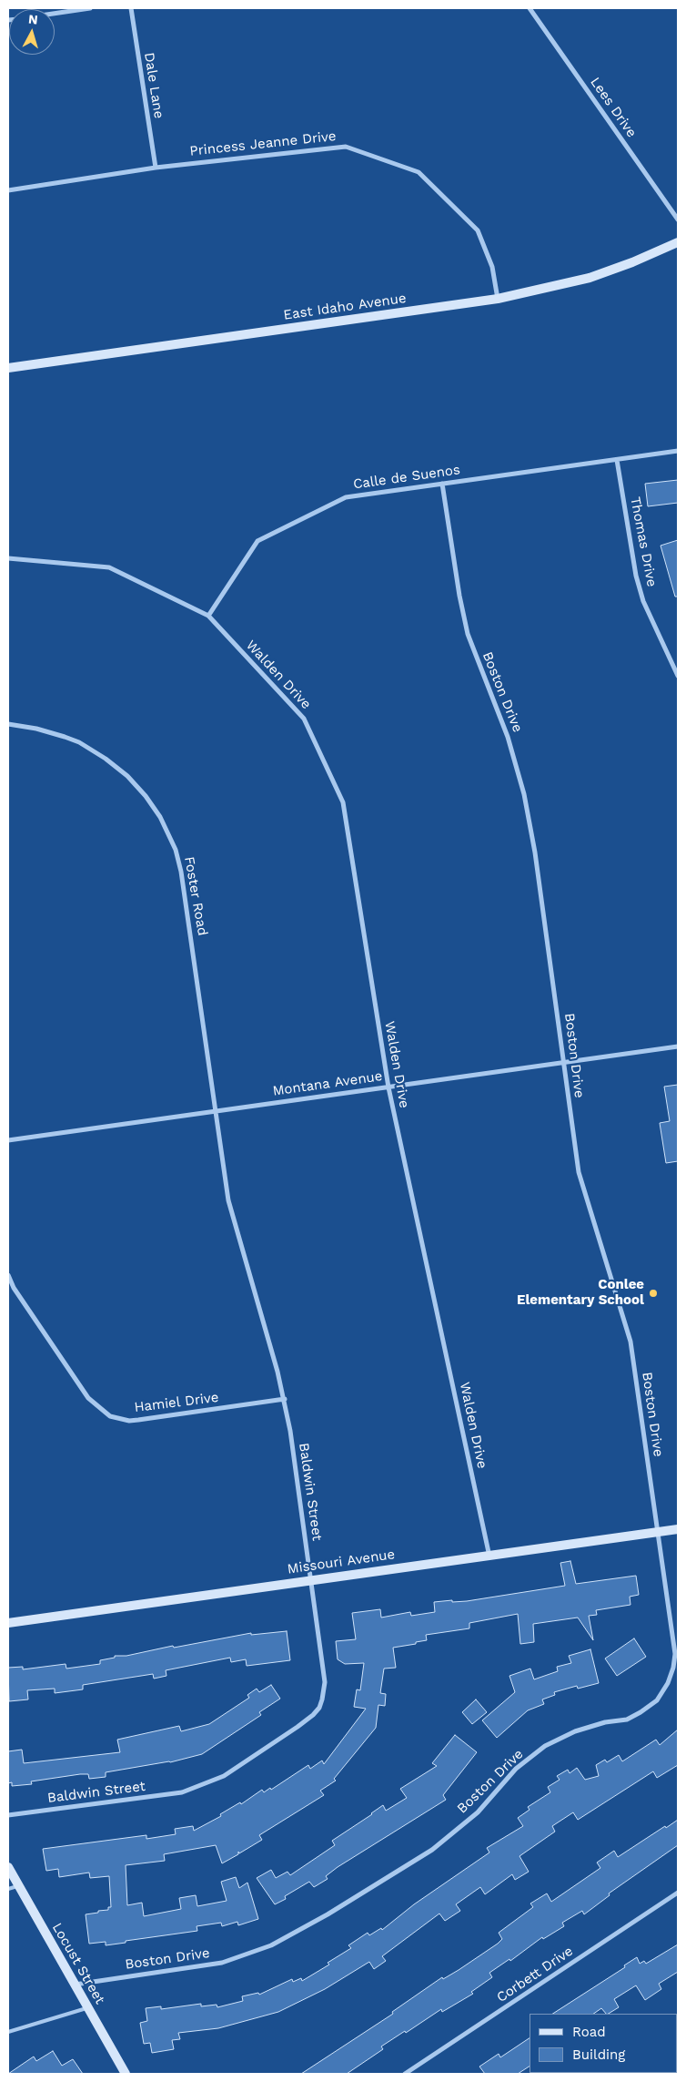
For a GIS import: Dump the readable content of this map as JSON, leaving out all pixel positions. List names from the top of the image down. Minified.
{"streets":{"street":["Dale Lane","Lees Drive","Princess Jeanne Drive","East Idaho Avenue","Calle de Suenos","Thomas Drive","Walden Drive","Boston Drive","Foster Road","Montana Avenue","Hamiel Drive","Baldwin Street","Missouri Avenue","Locust Street","Corbett Drive"]},"crossings":[["Dale Lane","Princess Jeanne Drive"],["Princess Jeanne Drive","East Idaho Avenue"],["Calle de Suenos","Thomas Drive"],["Calle de Suenos","Walden Drive"],["Calle de Suenos","Boston Drive"],["Walden Drive","Montana Avenue"],["Walden Drive","Missouri Avenue"],["Boston Drive","Montana Avenue"],["Boston Drive","Missouri Avenue"],["Boston Drive","Locust Street"],["Foster Road","Montana Avenue"],["Foster Road","Baldwin Street"],["Montana Avenue","Baldwin Street"],["Hamiel Drive","Baldwin Street"],["Baldwin Street","Missouri Avenue"]],"places":["Conlee Elementary School"],"legend":["Road","Building"],"north":"top"}
